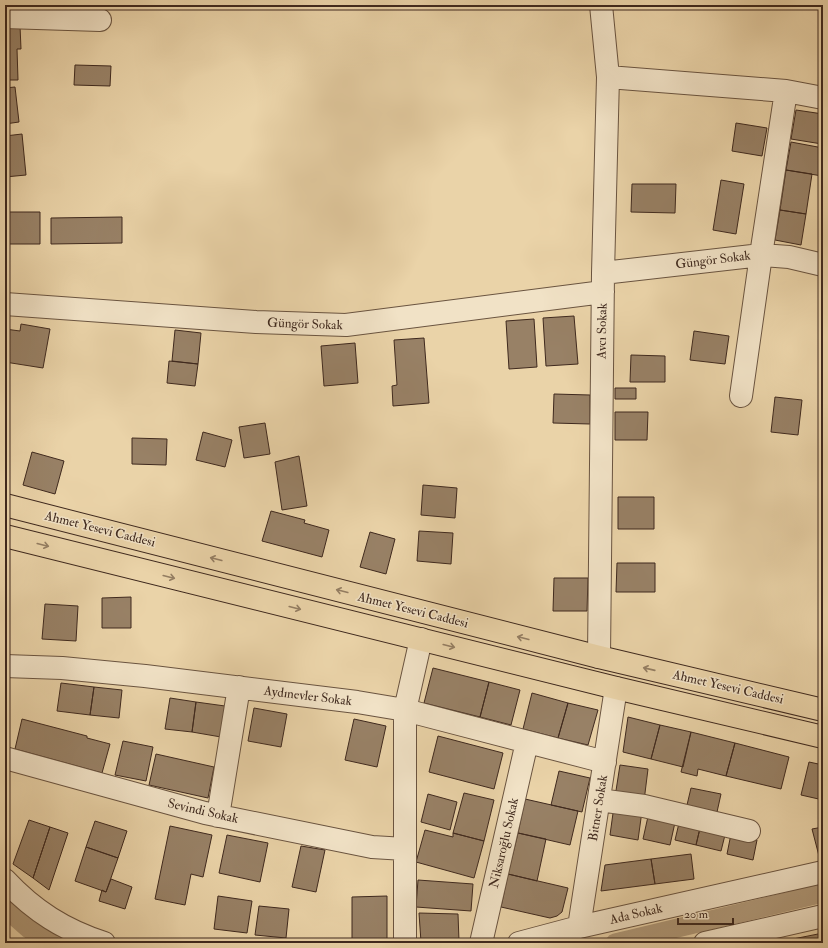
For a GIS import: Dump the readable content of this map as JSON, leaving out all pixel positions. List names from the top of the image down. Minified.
{"streets":{"highway":["Ahmet Yesevi Caddesi"],"street":["Güngör Sokak","Avcı Sokak","Aydınevler Sokak","Bitner Sokak","Sevindi Sokak","Niksaroğlu Sokak","Ada Sokak"]},"crossings":[["Güngör Sokak","Avcı Sokak"],["Avcı Sokak","Ahmet Yesevi Caddesi"],["Ahmet Yesevi Caddesi","Bitner Sokak"],["Aydınevler Sokak","Bitner Sokak"],["Aydınevler Sokak","Niksaroğlu Sokak"],["Bitner Sokak","Ada Sokak"]],"scale_bar":"20 m"}
